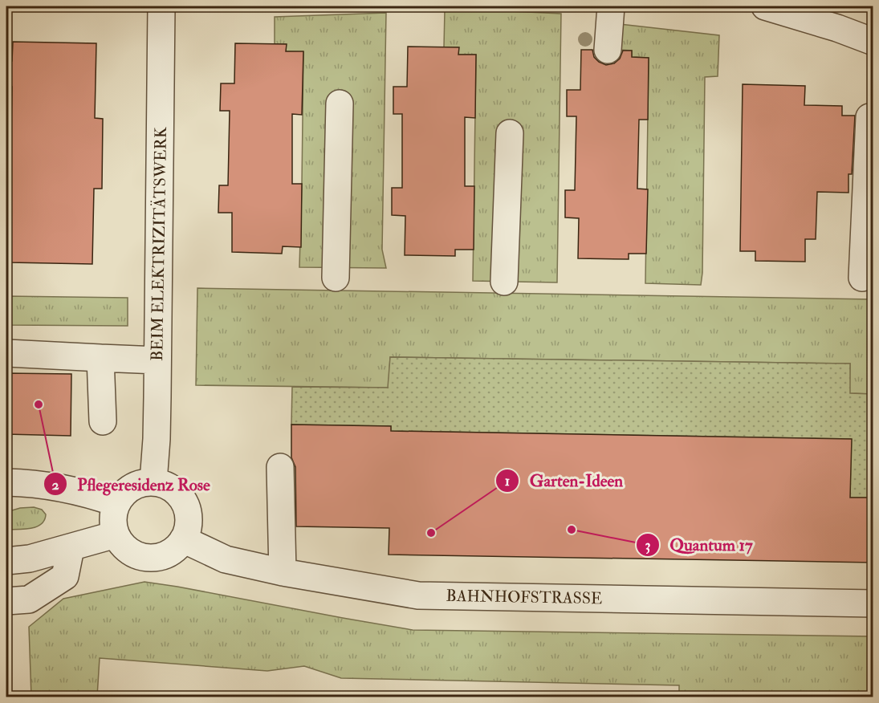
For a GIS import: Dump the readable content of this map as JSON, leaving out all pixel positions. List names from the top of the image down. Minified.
{"streets":{"street":["BEIM ELEKTRIZITÄTSWERK","BAHNHOFSTRASSE"]},"crossings":[["BEIM ELEKTRIZITÄTSWERK","BAHNHOFSTRASSE"]],"places":["Pflegeresidenz Rose","Quantum 17","Garten-Ideen"]}
